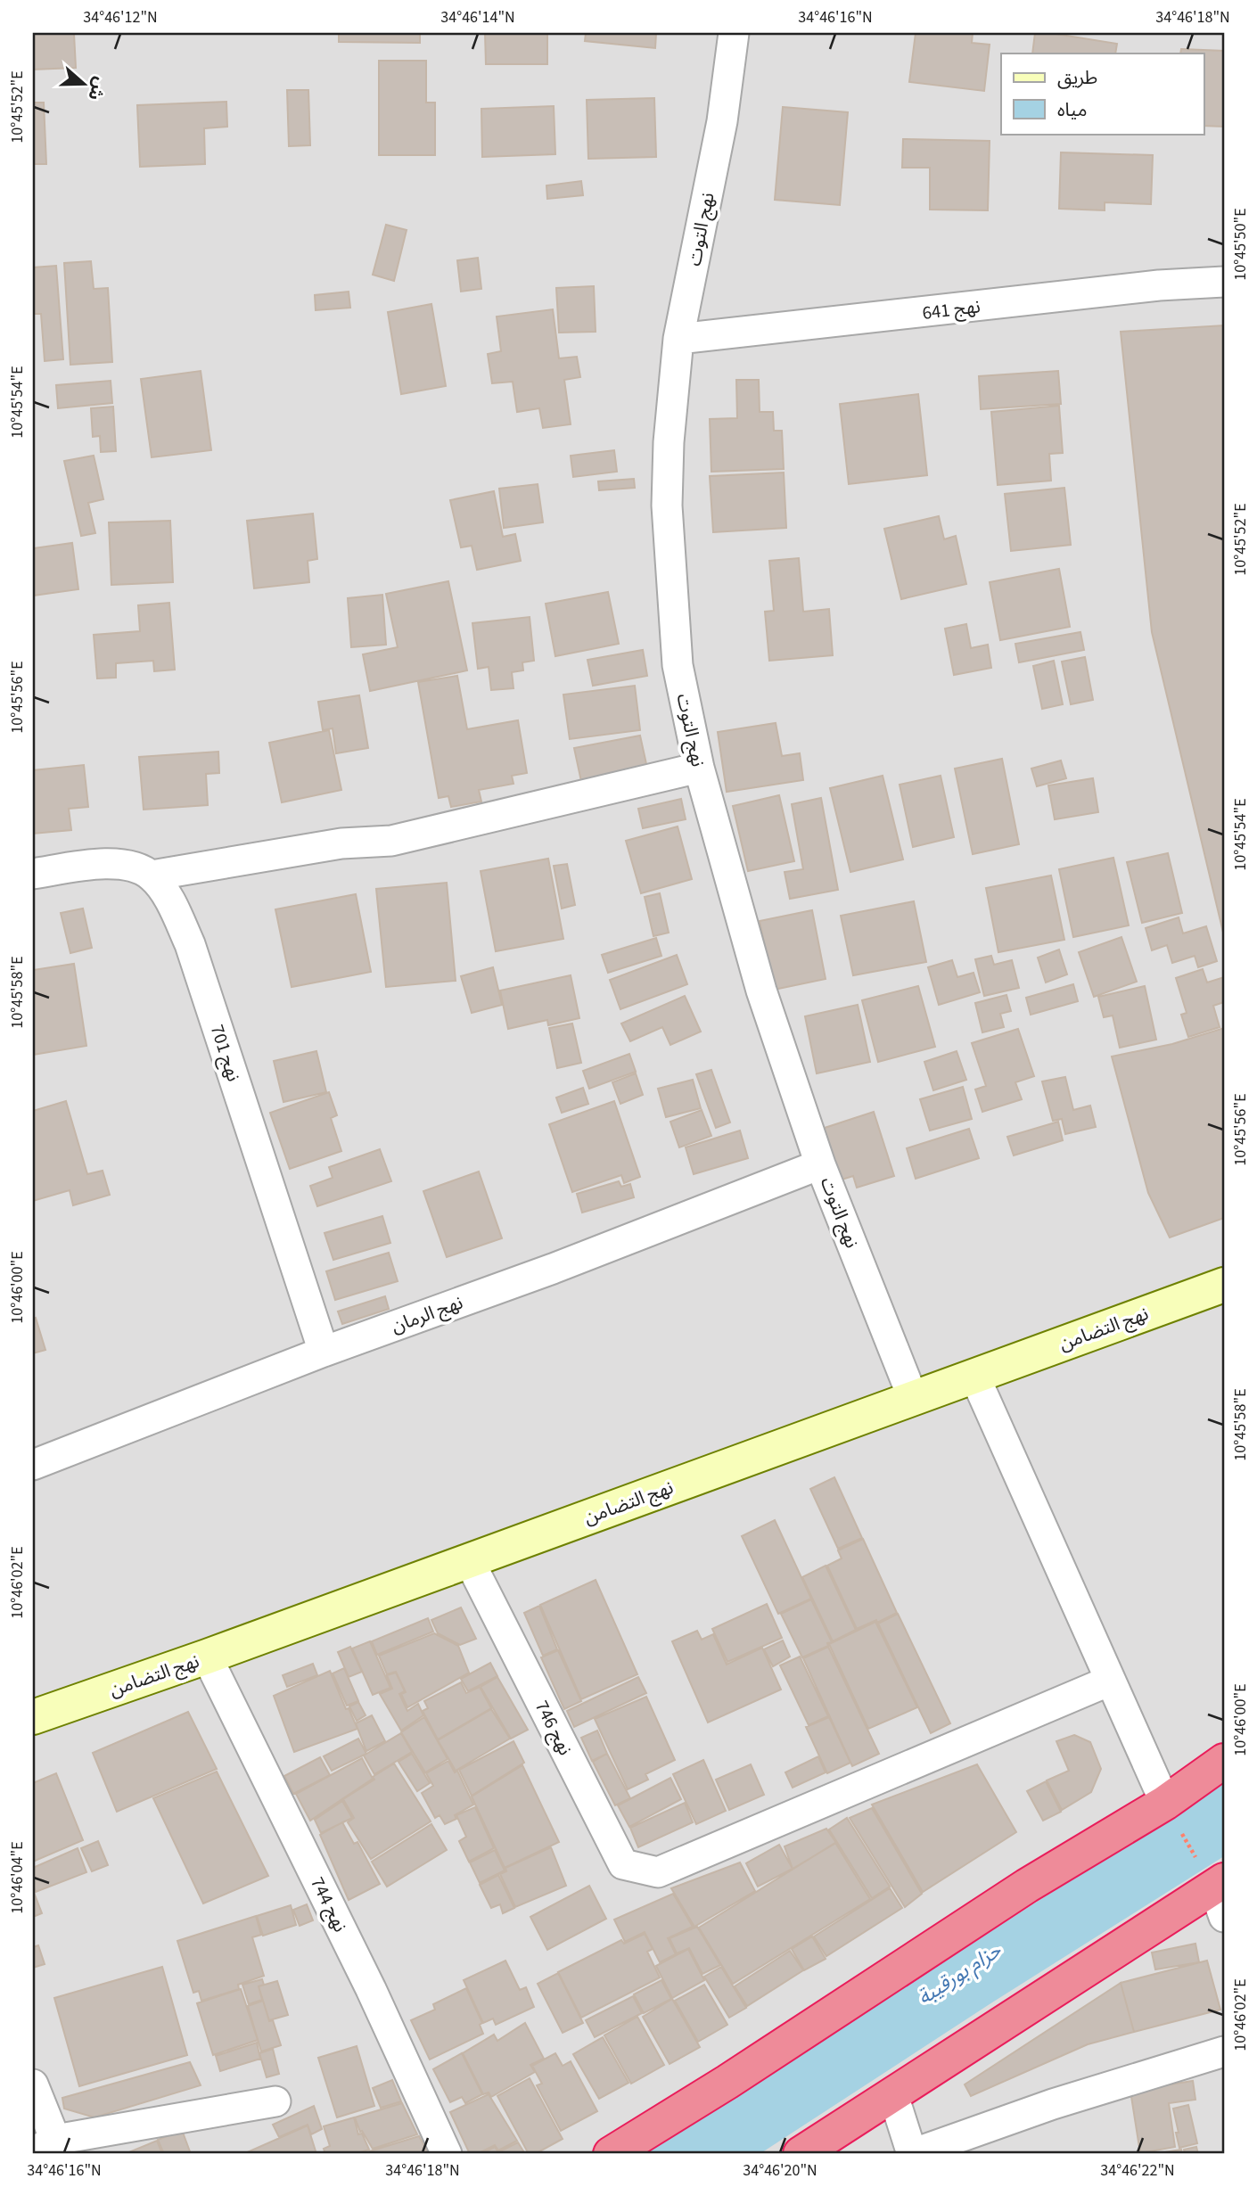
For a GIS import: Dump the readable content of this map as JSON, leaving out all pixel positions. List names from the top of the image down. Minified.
{"streets":{"street":["نهج التوت","نهج 641","نهج 701","نهج الرمان","نهج التضامن","نهج 746","نهج 744"]},"crossings":[["نهج التوت","نهج 641"],["نهج التوت","نهج الرمان"],["نهج التوت","نهج التضامن"],["نهج 701","نهج الرمان"],["نهج التضامن","نهج 746"],["نهج التضامن","نهج 744"]],"water":["حزام بورقيبة"],"legend":["طريق","مياه"],"north":"right","coordinates":["34°46'12\"N","34°46'14\"N","34°46'16\"N","34°46'18\"N","10°45'52\"E","10°45'50\"E","10°45'54\"E","10°45'56\"E","10°45'58\"E","10°46'00\"E","10°46'02\"E","10°46'04\"E","34°46'20\"N","34°46'22\"N"]}
